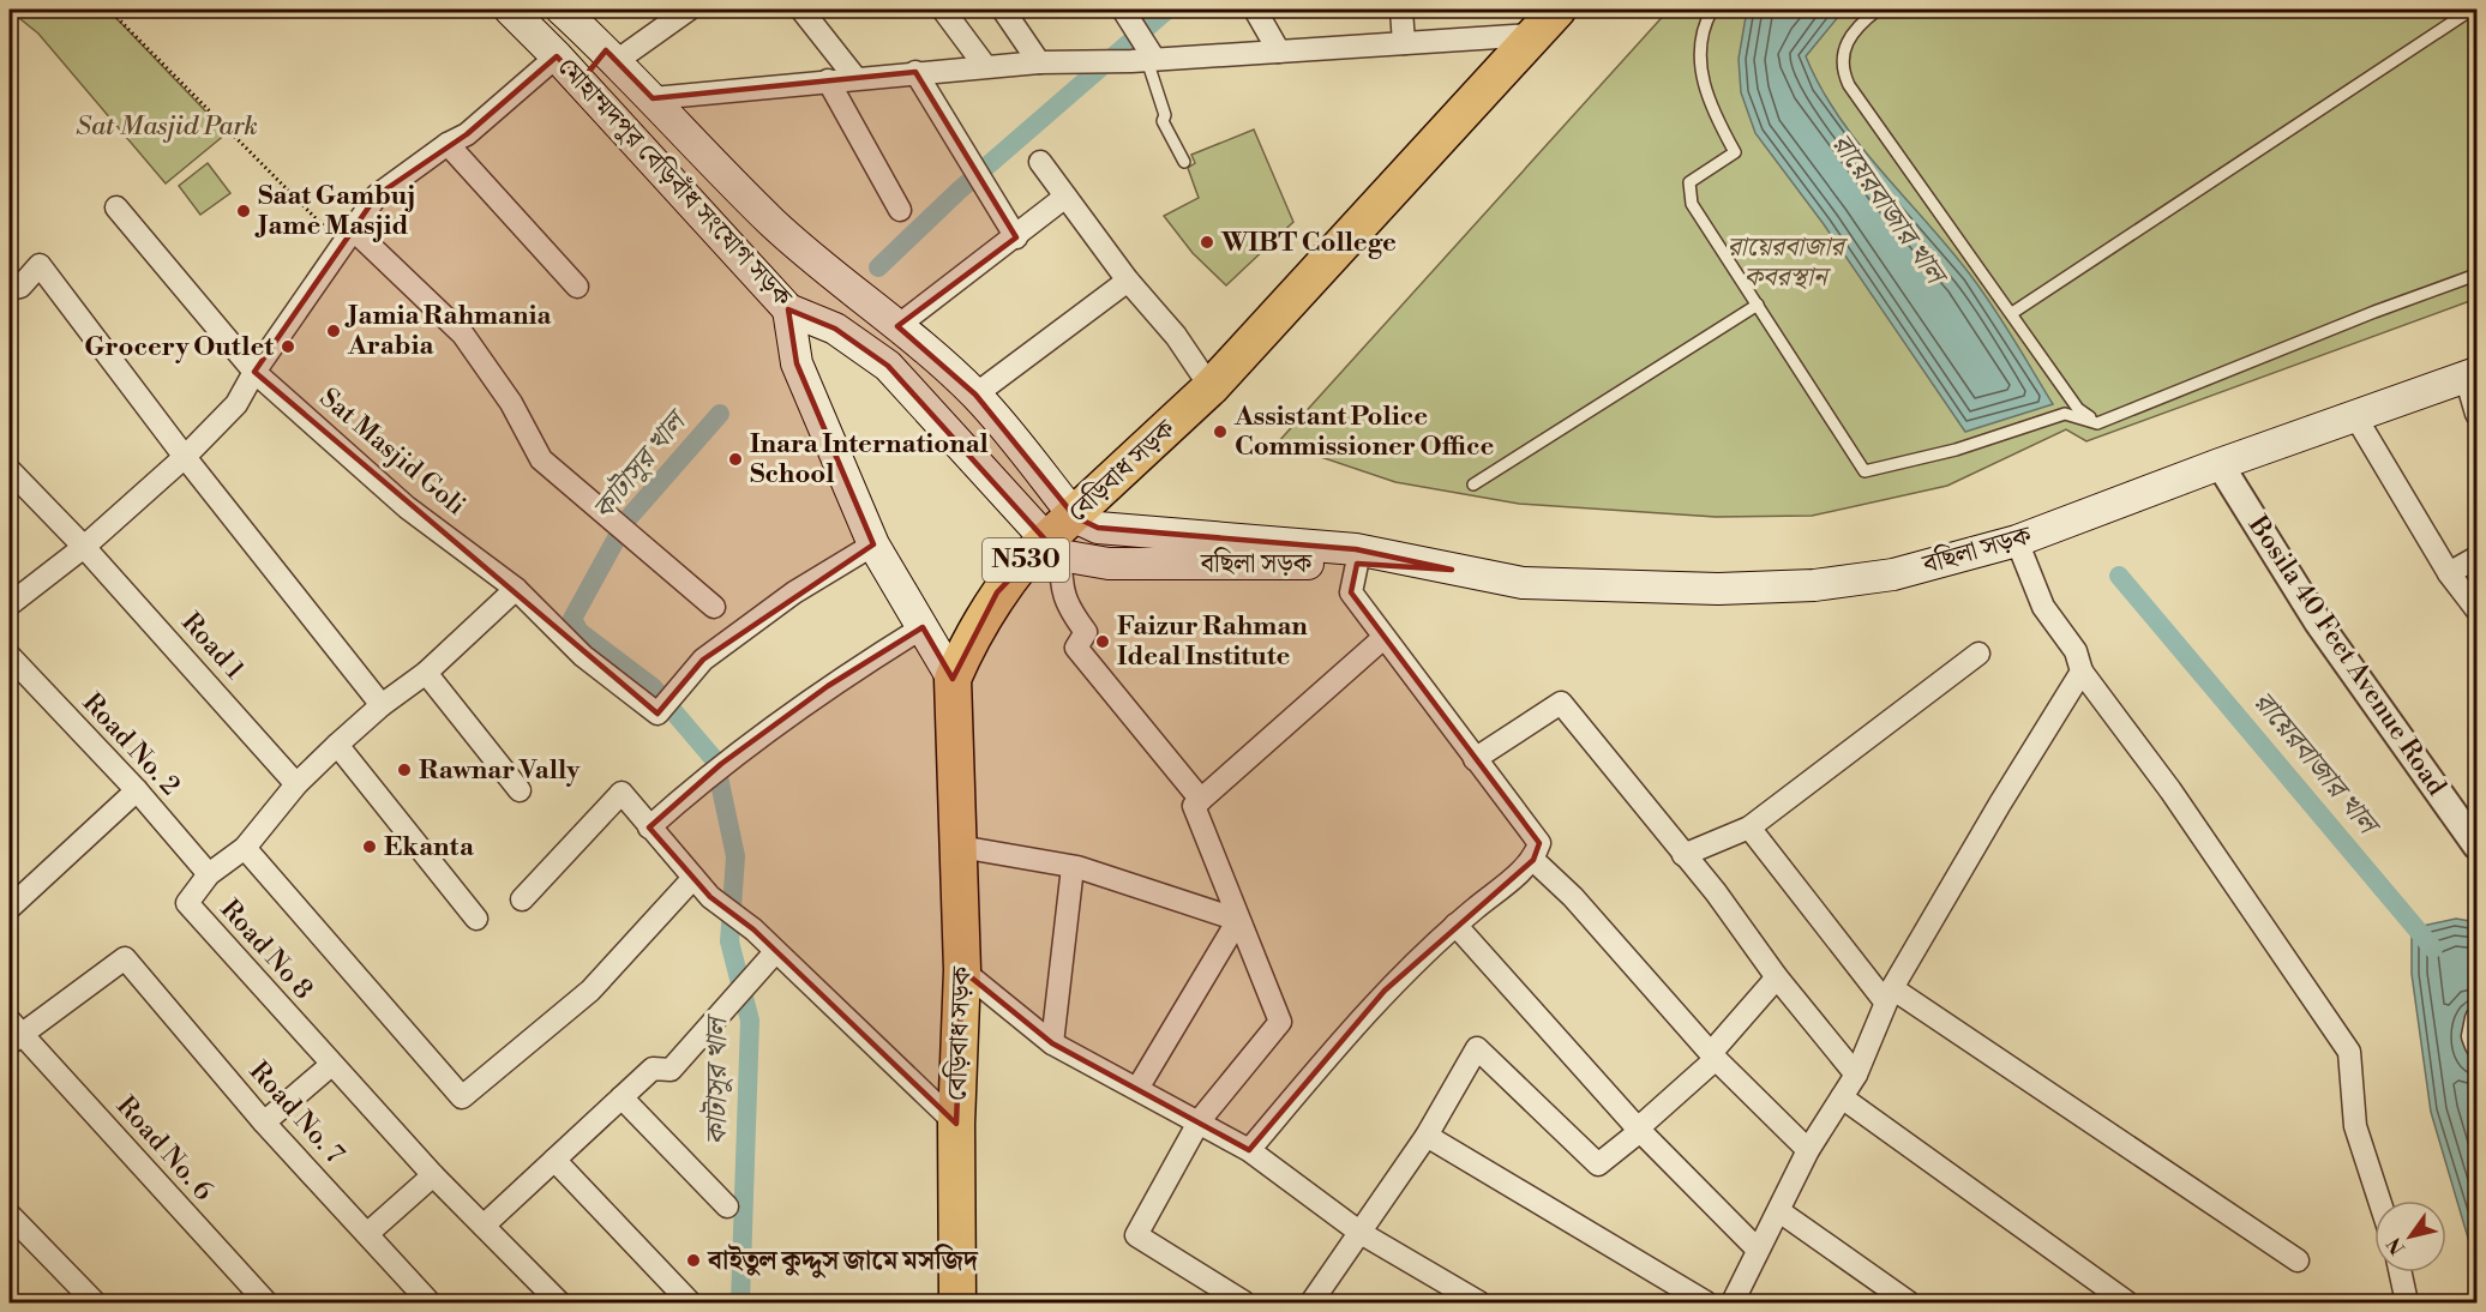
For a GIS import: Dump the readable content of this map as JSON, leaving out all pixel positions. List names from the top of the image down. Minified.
{"streets":{"highway":["বেড়িবাধ সড়ক","N530"],"main road":["মোহাম্মদপুর বেড়িবাঁধ সংযোগ সড়ক","বছিলা সড়ক"],"street":["Sat Masjid Goli","Road 1","Bosila 40 Feet Avenue Road","Road No. 2","Road No 8","Road No. 7","Road No. 6"]},"crossings":[["মোহাম্মদপুর বেড়িবাঁধ সংযোগ সড়ক","বেড়িবাধ সড়ক"],["মোহাম্মদপুর বেড়িবাঁধ সংযোগ সড়ক","বছিলা সড়ক"],["Sat Masjid Goli","Road No 8"],["বেড়িবাধ সড়ক","বছিলা সড়ক"],["বছিলা সড়ক","Bosila 40 Feet Avenue Road"],["Road 1","Road No 8"],["Road No. 2","Road No 8"],["Road No. 7","Road No. 6"]],"water":["রায়েরবাজার খাল","কাটাসুর খাল"],"parks":["Sat Masjid Park","রায়েরবাজার কবরস্থান"],"places":["Saat Gambuj Jame Masjid","WIBT College","Jamia Rahmania Arabia","Grocery Outlet","Assistant Police Commissioner Office","Inara International School","Faizur Rahman Ideal Institute","Rawnar Vally","Ekanta","বাইতুল কুদ্দুস জামে মসজিদ"],"north":"bottom left"}
